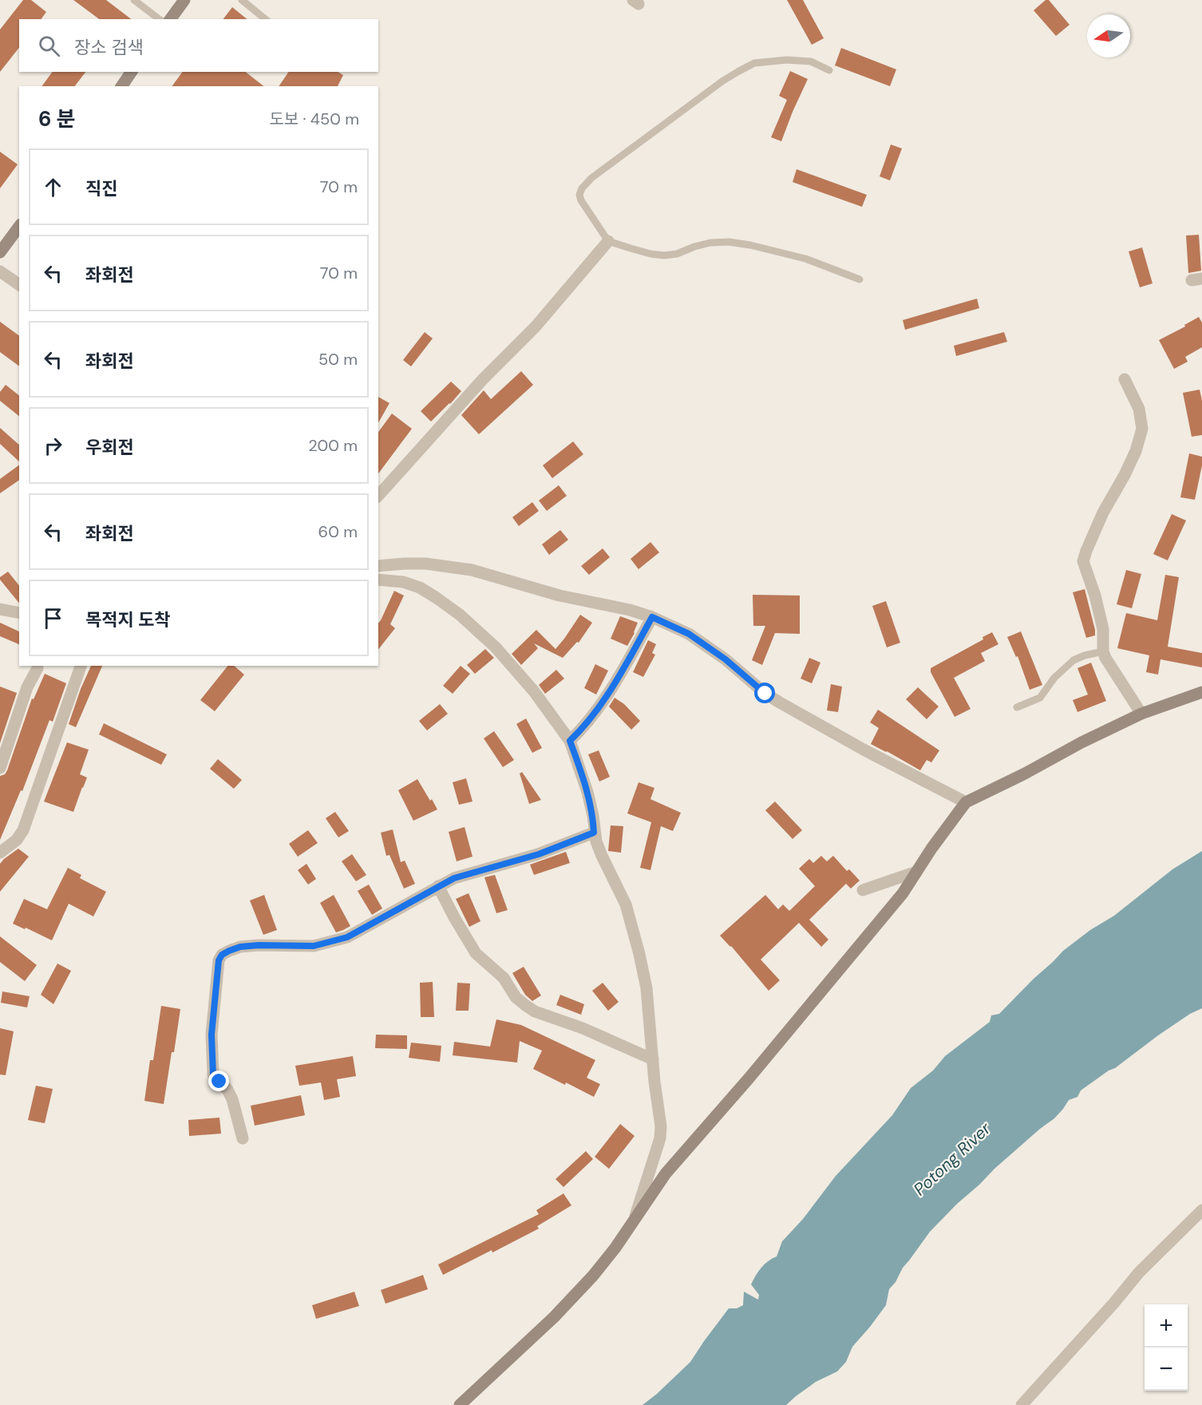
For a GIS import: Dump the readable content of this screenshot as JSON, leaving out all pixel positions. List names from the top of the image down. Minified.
{"water":["Potong River"],"north":"left","page":{"search":"장소 검색","heading":["6 분","도보 · 450 m"],"list":[["직진","70 m"],["좌회전","70 m"],["좌회전","50 m"],["우회전","200 m"],["좌회전","60 m"],"목적지 도착"],"map_buttons":["+","−"]}}
